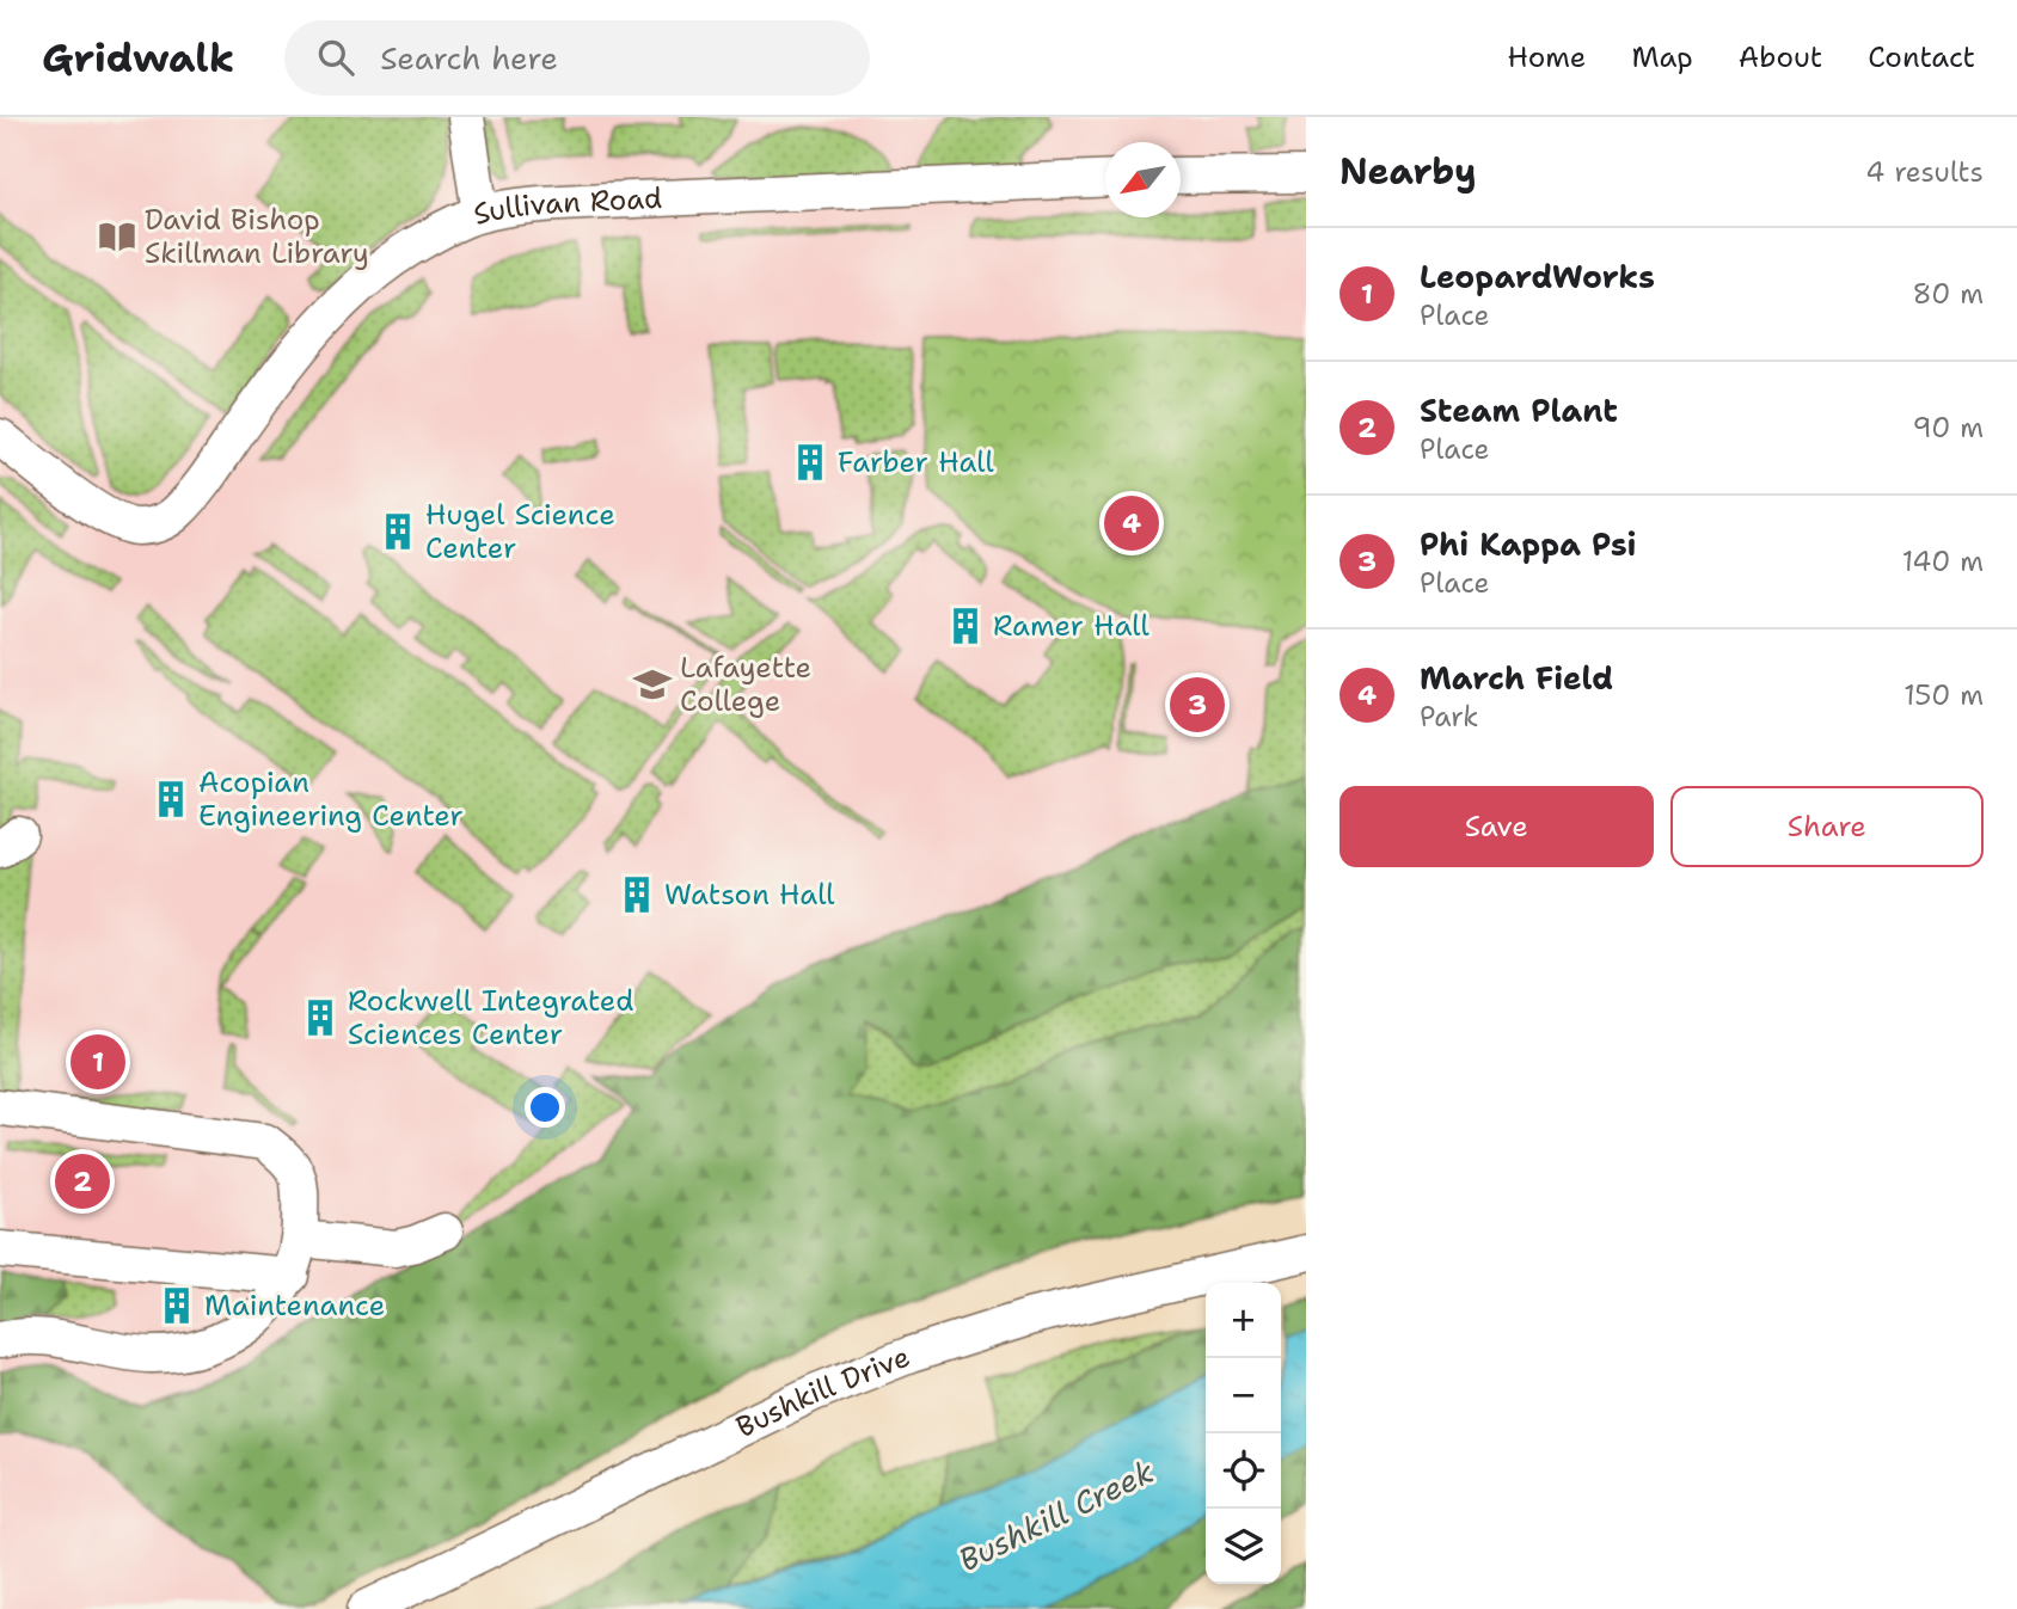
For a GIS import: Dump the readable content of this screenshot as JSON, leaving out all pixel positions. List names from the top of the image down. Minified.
{"streets":{"street":["Sullivan Road","Bushkill Drive"]},"water":["Bushkill Creek"],"places":{"library":["David Bishop Skillman Library"],"building":["Farber Hall","Hugel Science Center","Ramer Hall","Acopian Engineering Center","Watson Hall","Rockwell Integrated Sciences Center","Maintenance"],"school or university":["Lafayette College"]},"north":"bottom left","page":{"header":"Gridwalk","search":"Search here","nav":["Home","Map","About","Contact"],"heading":["Nearby","4 results"],"list":[{"mark":"1","name":"LeopardWorks","note":"Place","value":"80 m"},{"mark":"2","name":"Steam Plant","note":"Place","value":"90 m"},{"mark":"3","name":"Phi Kappa Psi","note":"Place","value":"140 m"},{"mark":"4","name":"March Field","note":"Park","value":"150 m"}],"pins":["4","3","1","2"],"buttons":["Save","Share"],"map_buttons":["+","−"]}}
